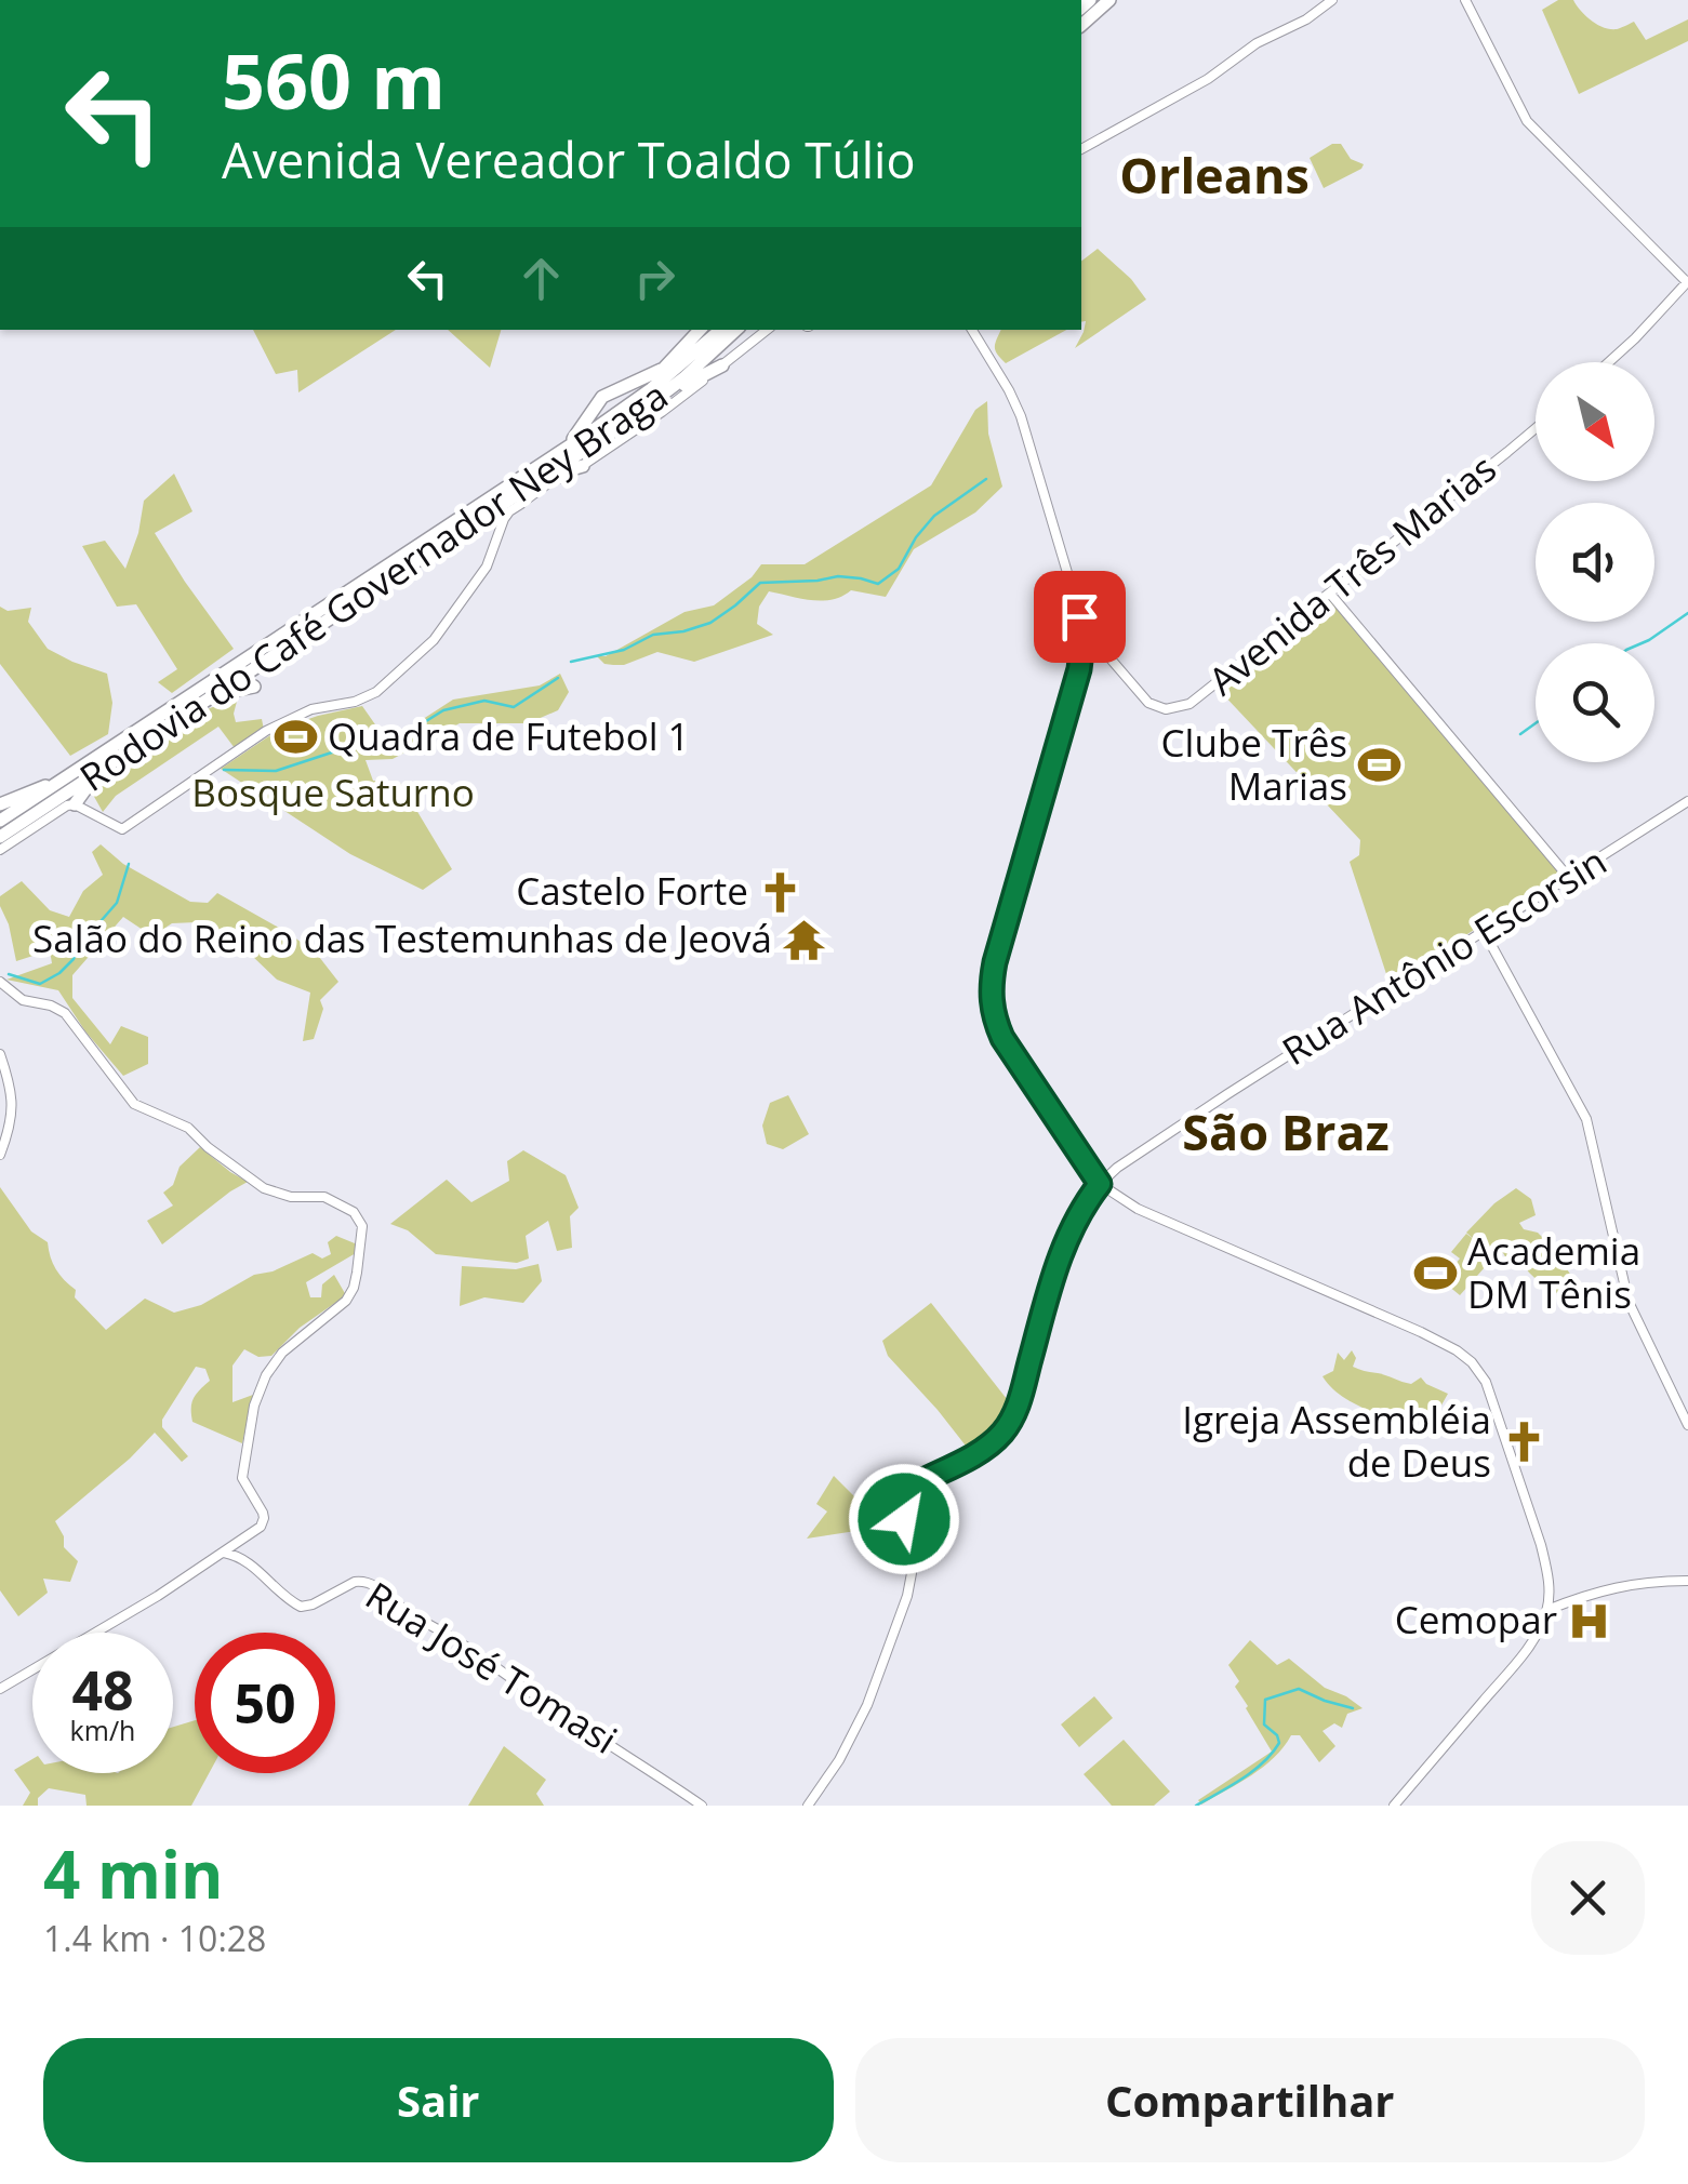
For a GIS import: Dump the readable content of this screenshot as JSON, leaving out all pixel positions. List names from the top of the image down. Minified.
{"streets":{"highway":["Rodovia do Café Governador Ney Braga"],"street":["Avenida Três Marias","Rua Antônio Escorsin","Rua José Tomasi"]},"districts":["Orleans","São Braz"],"parks":["Bosque Saturno"],"places":{"sports":["Quadra de Futebol 1","Clube Três Marias","Academia DM Tênis"],"church":["Castelo Forte","Igreja Assembléia de Deus"],"temple":["Salão do Reino das Testemunhas de Jeová"],"hospital":["Cemopar"]},"north":"bottom right","page":{"turn":["560 m","Avenida Vereador Toaldo Túlio"],"speed":"48 km/h","limit":"50","heading":["4 min","1.4 km · 10:28"],"buttons":["Sair","Compartilhar"]}}
